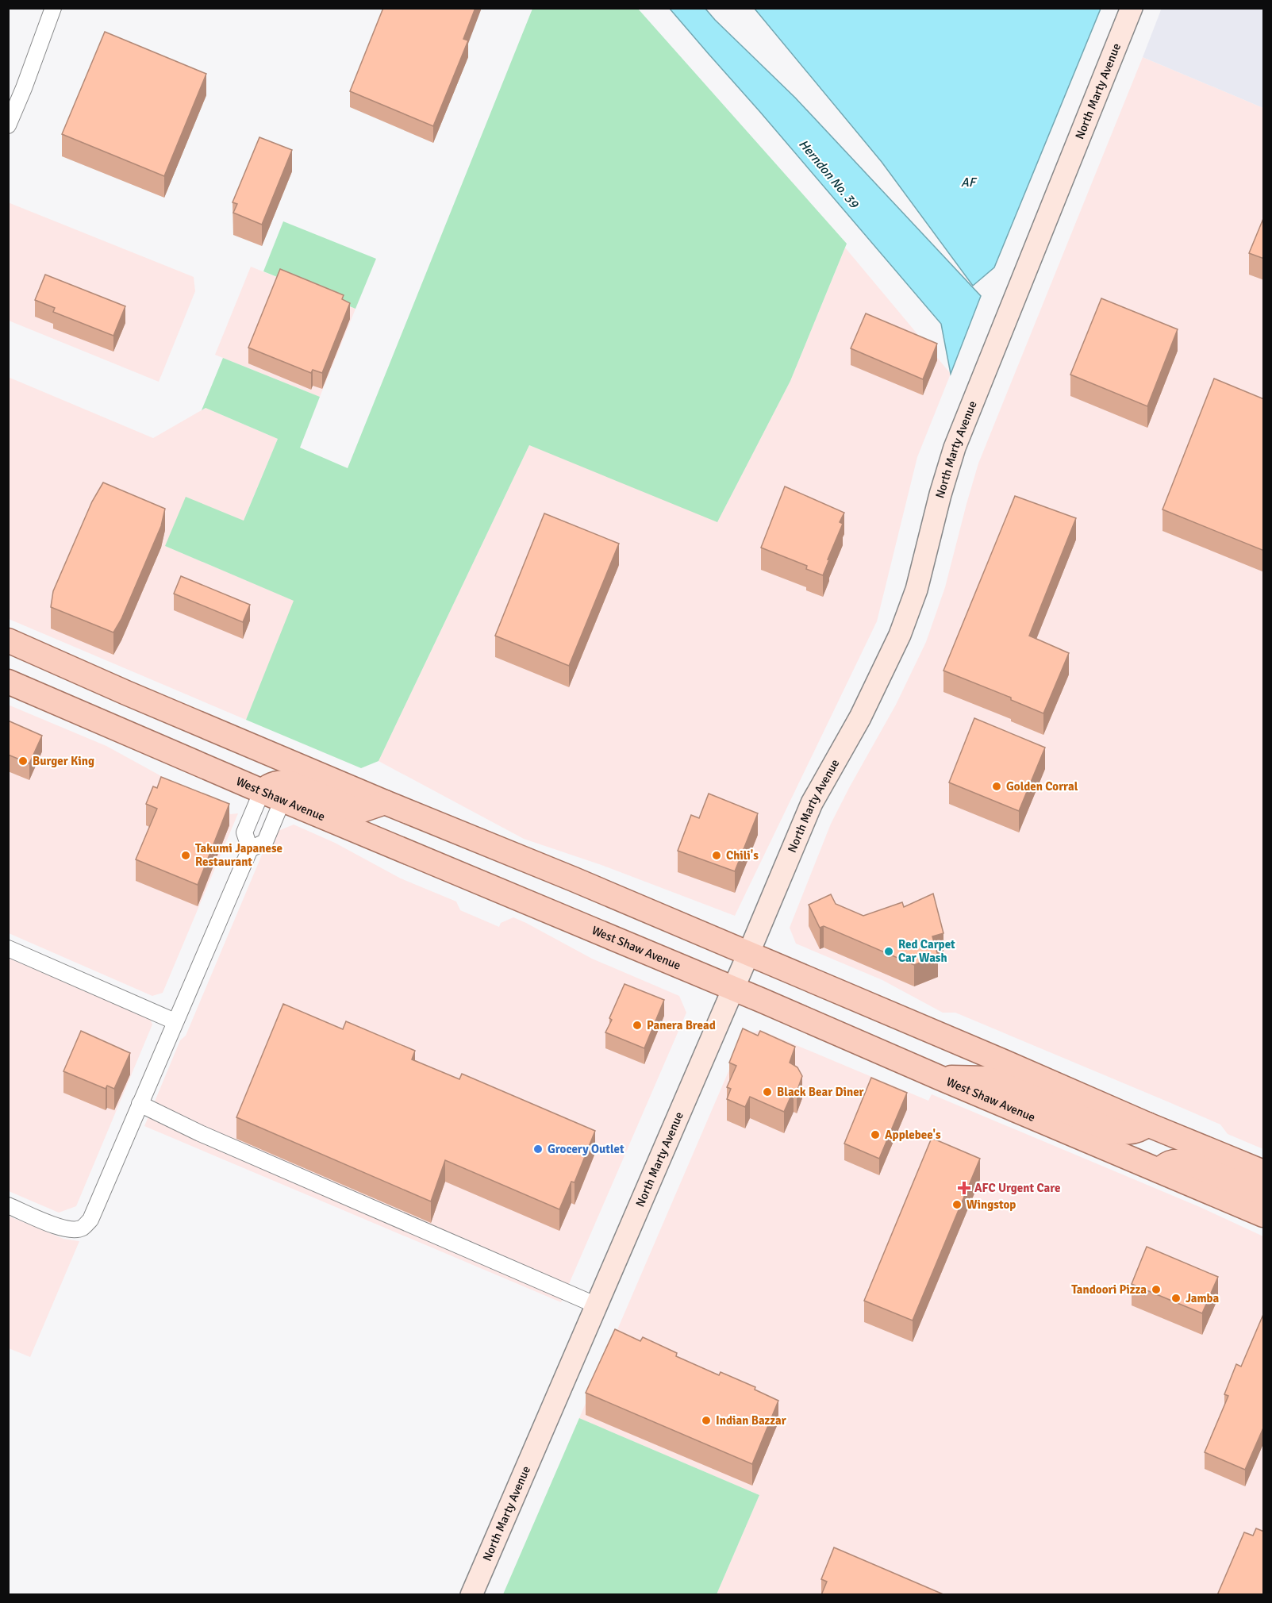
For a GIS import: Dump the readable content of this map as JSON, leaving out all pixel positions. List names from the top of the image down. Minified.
{"streets":{"main road":["West Shaw Avenue"],"street":["North Marty Avenue"]},"crossings":[["North Marty Avenue","West Shaw Avenue"]],"water":["Herndon No. 39","AF"],"places":{"other":["Burger King","Golden Corral","Takumi Japanese Restaurant","Chili's","Red Carpet Car Wash","Panera Bread","Black Bear Diner","Applebee's","Grocery Outlet","Wingstop","Tandoori Pizza","Jamba","Indian Bazzar"],"health":["AFC Urgent Care"]}}
